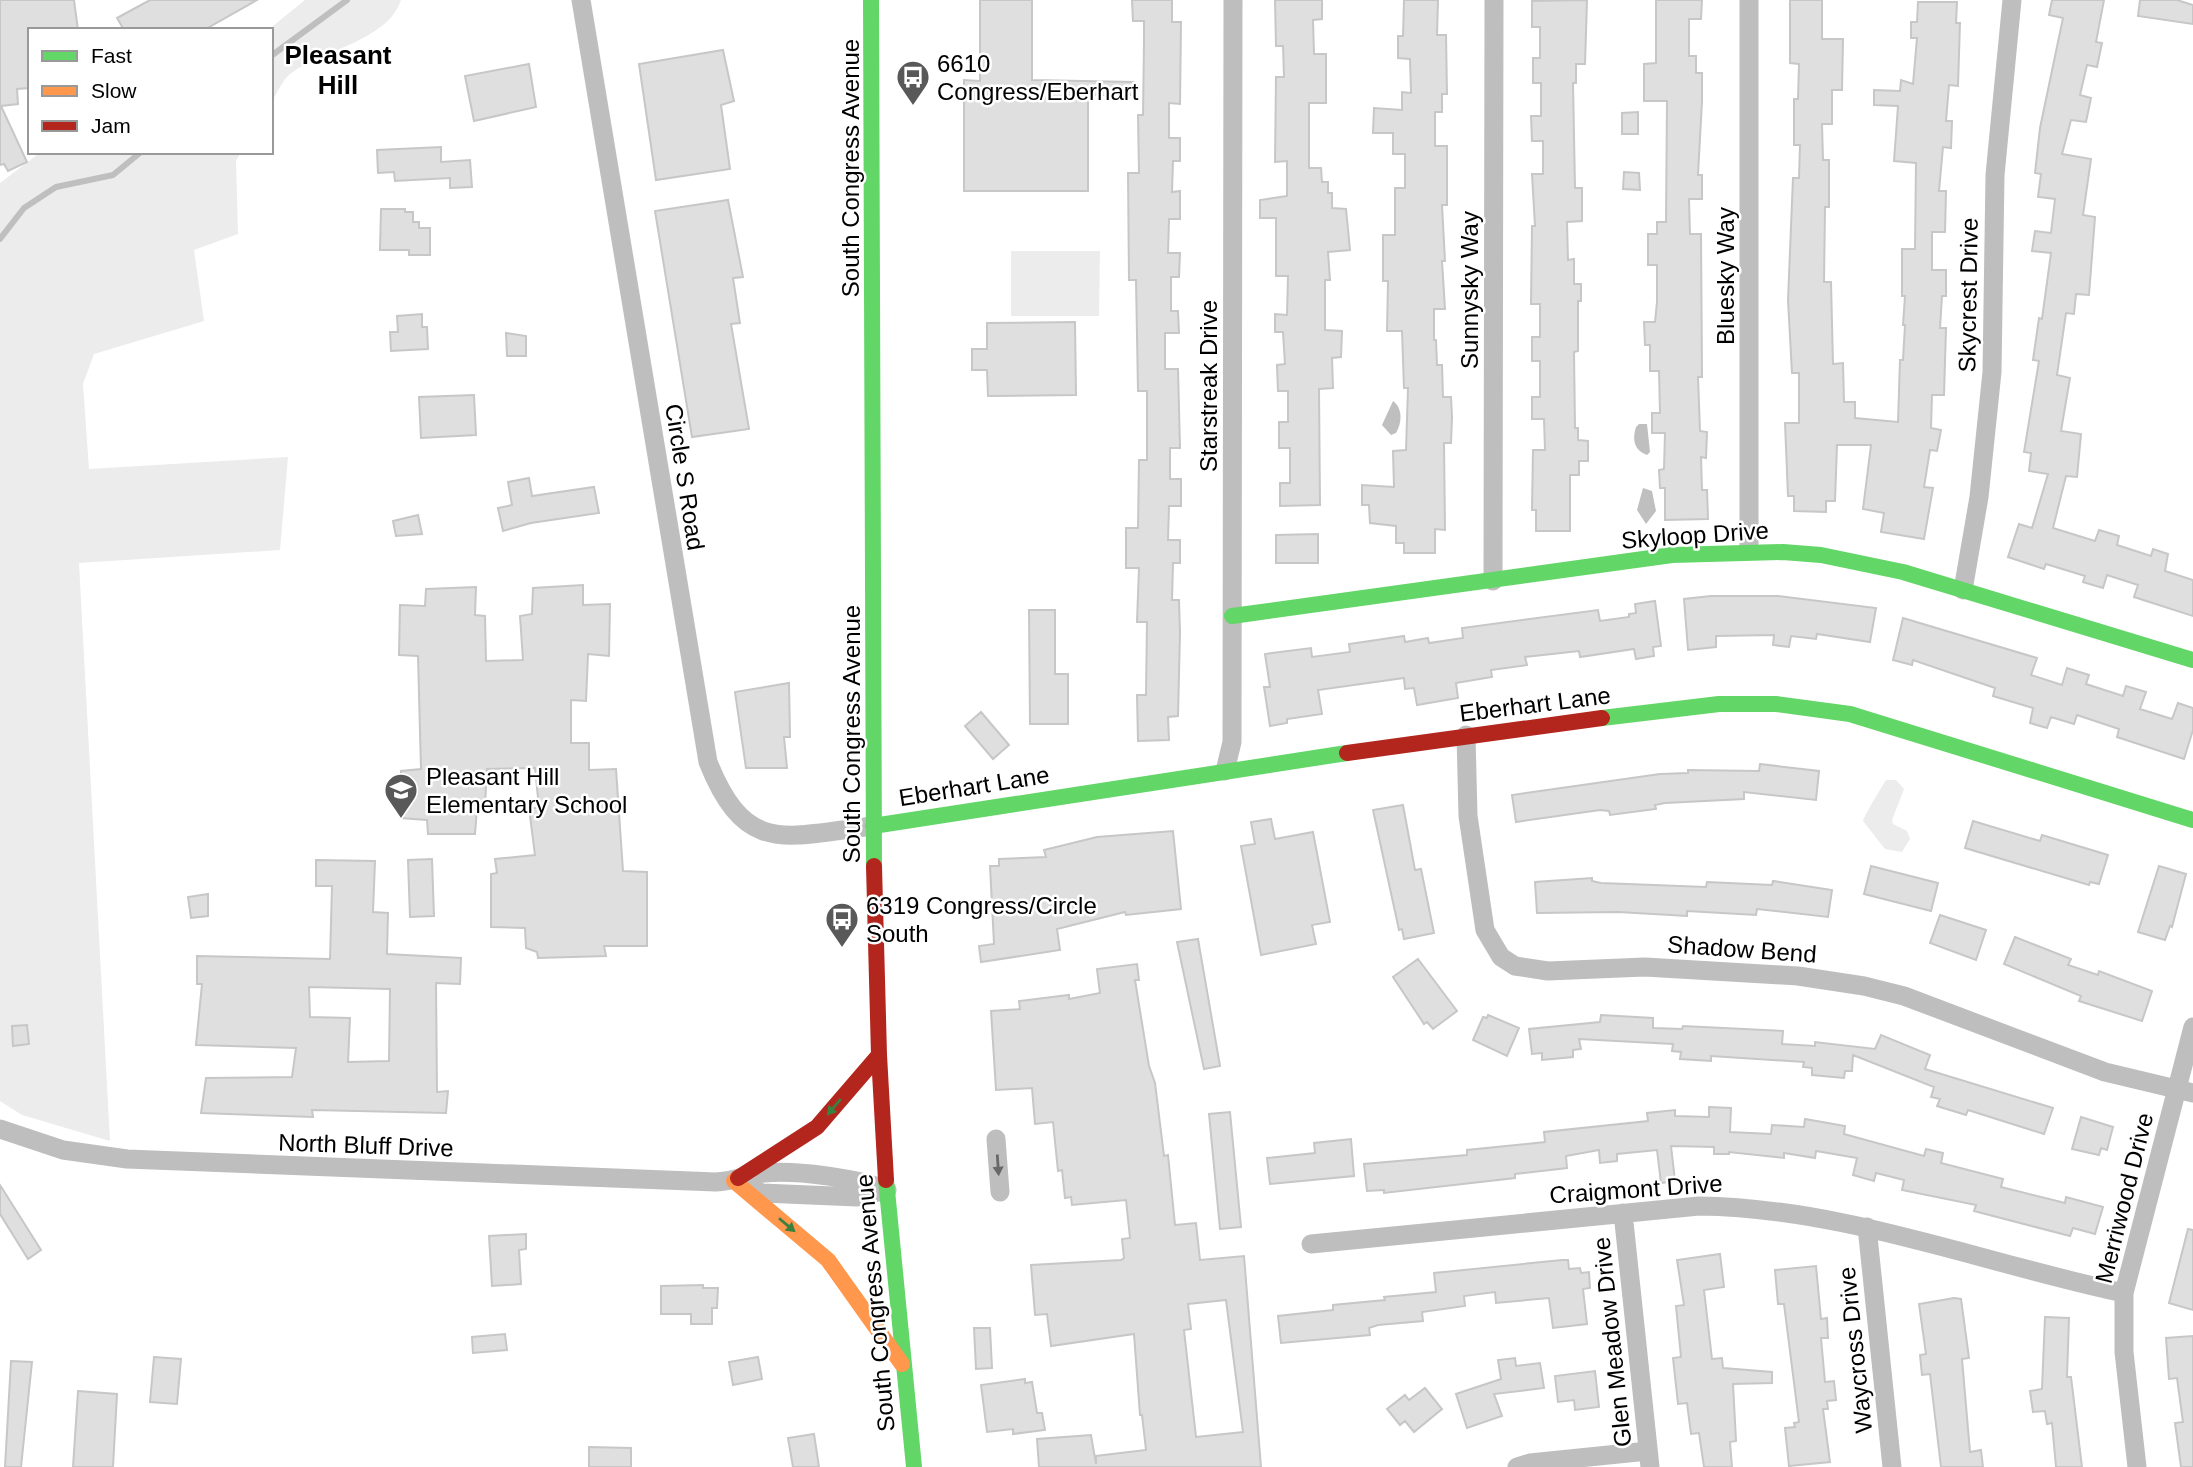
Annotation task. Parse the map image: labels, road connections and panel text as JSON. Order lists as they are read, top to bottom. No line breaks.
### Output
{"streets":{"street":["South Congress Avenue","Bluesky Way","Sunnysky Way","Skycrest Drive","Starstreak Drive","Circle S Road","Skyloop Drive","Eberhart Lane","Shadow Bend","North Bluff Drive","Craigmont Drive","Merriwood Drive","Glen Meadow Drive","Waycross Drive"]},"crossings":[["South Congress Avenue","Circle S Road"],["South Congress Avenue","Eberhart Lane"],["South Congress Avenue","North Bluff Drive"],["Bluesky Way","Skyloop Drive"],["Sunnysky Way","Skyloop Drive"],["Skycrest Drive","Skyloop Drive"],["Starstreak Drive","Skyloop Drive"],["Starstreak Drive","Eberhart Lane"],["Circle S Road","Eberhart Lane"],["Eberhart Lane","Shadow Bend"],["Shadow Bend","Merriwood Drive"],["Craigmont Drive","Merriwood Drive"],["Craigmont Drive","Glen Meadow Drive"],["Craigmont Drive","Waycross Drive"]],"districts":["Pleasant Hill"],"places":{"bus stop":["6610 Congress/Eberhart","6319 Congress/Circle South"],"school or university":["Pleasant Hill Elementary School"]},"legend":["Fast","Slow","Jam"]}
